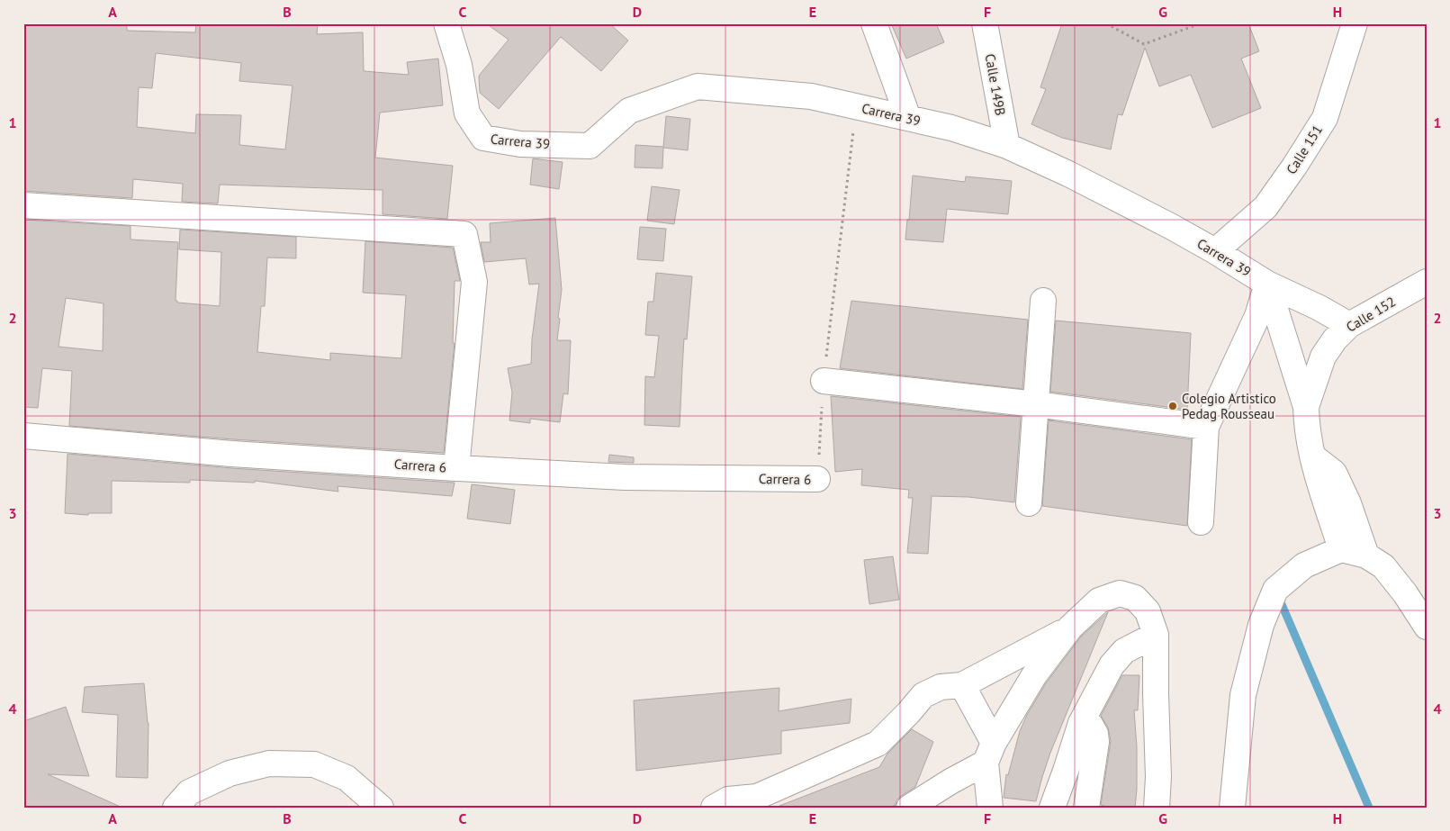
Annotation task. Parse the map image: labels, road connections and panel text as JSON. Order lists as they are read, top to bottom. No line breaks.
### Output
{"streets":{"street":["Calle 149B","Carrera 39","Calle 151","Calle 152","Carrera 6"]},"crossings":[["Calle 149B","Carrera 39"],["Carrera 39","Calle 151"],["Carrera 39","Calle 152"]],"places":["Colegio Artistico Pedag Rousseau"],"grid":{"columns":["A","B","C","D","E","F","G","H"],"rows":["1","2","3","4"]}}
